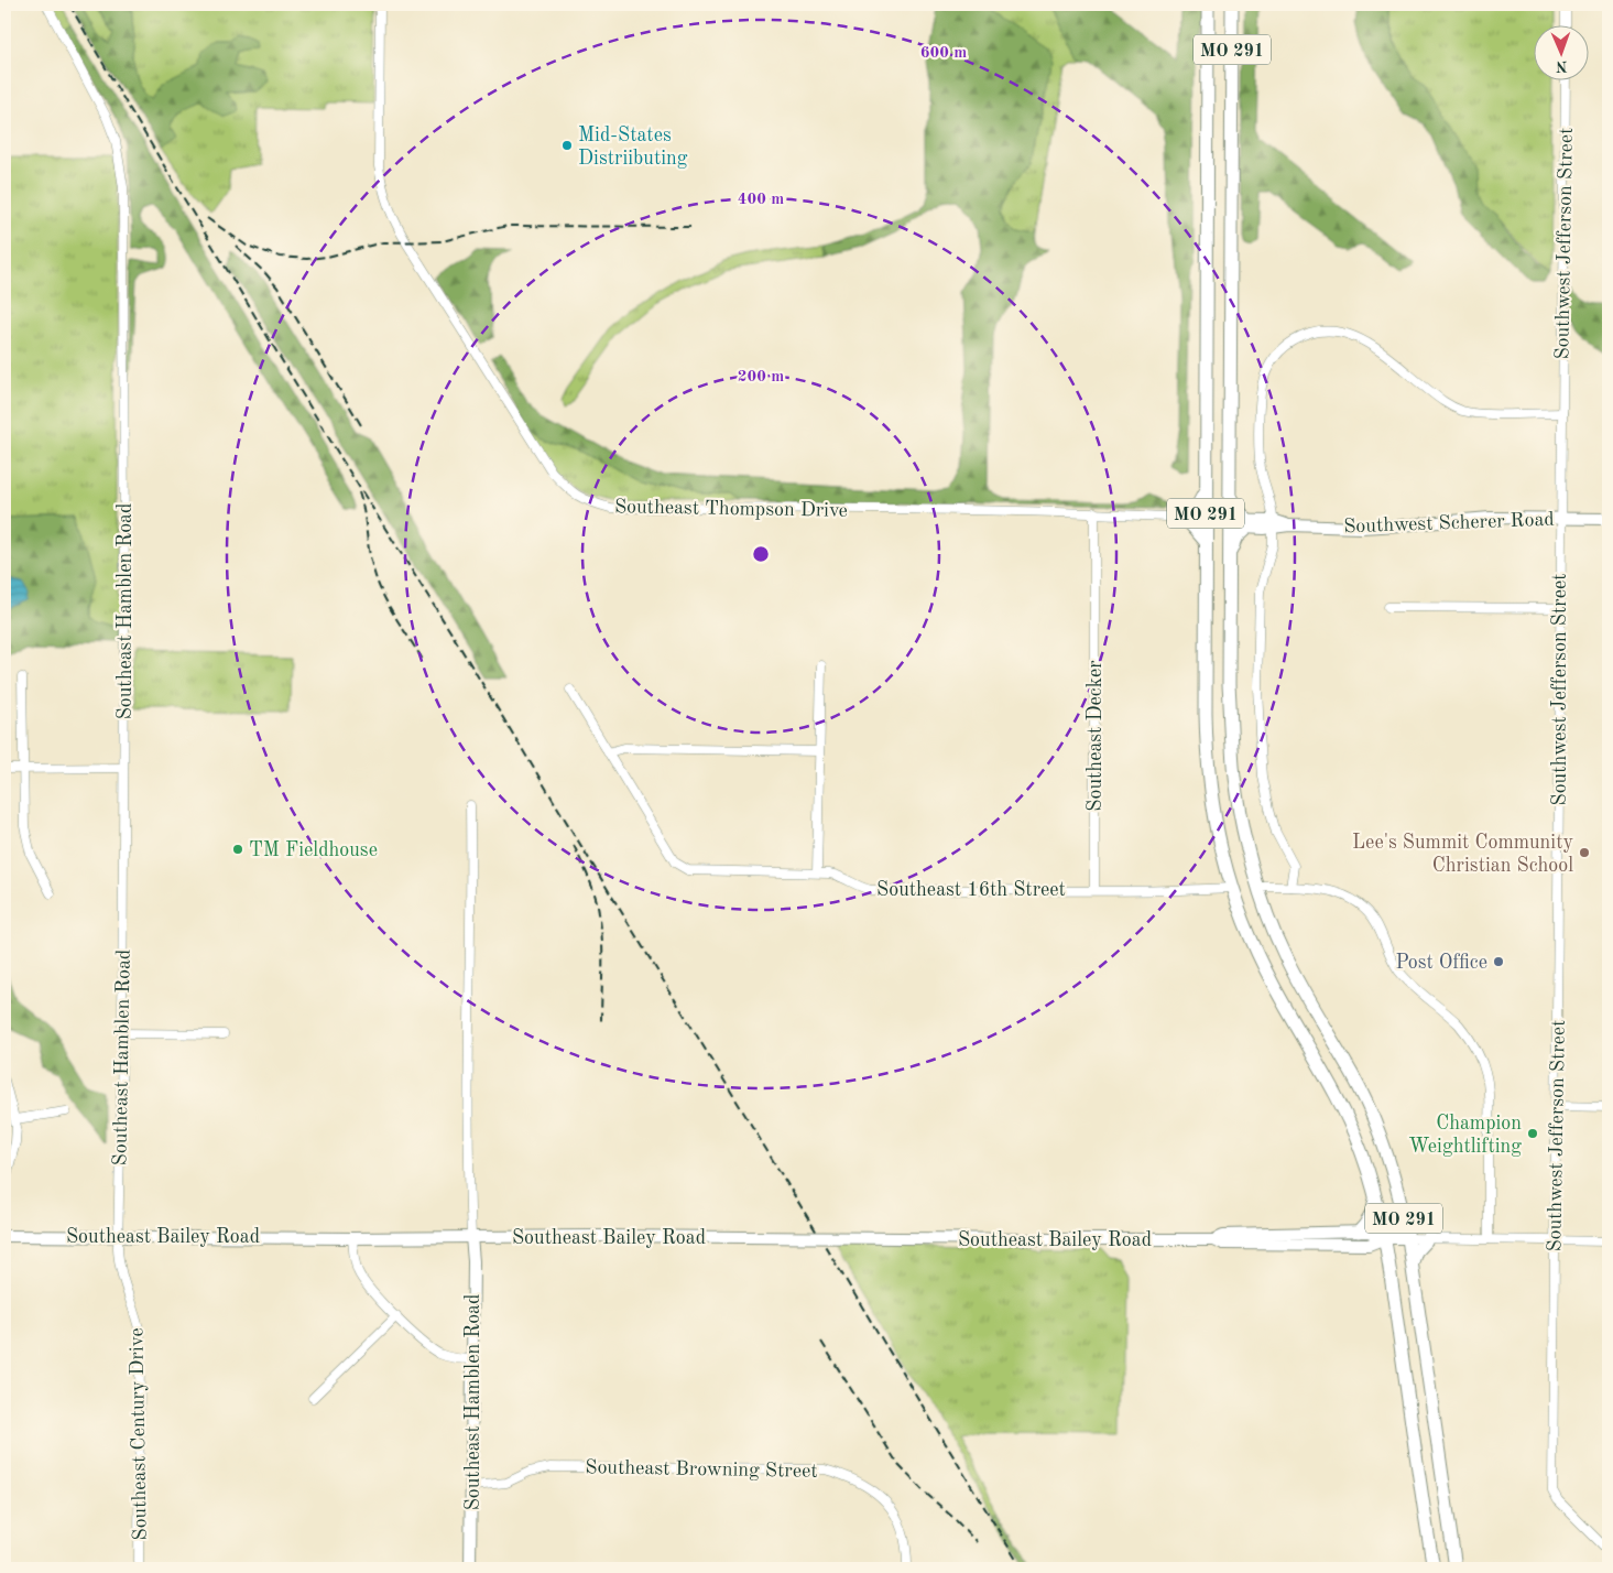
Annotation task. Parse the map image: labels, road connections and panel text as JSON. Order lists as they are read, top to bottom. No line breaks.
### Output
{"streets":{"highway":["MO 291"],"main road":["Southwest Scherer Road","Southeast Hamblen Road","Southeast Bailey Road"],"street":["Southwest Jefferson Street","Southeast Thompson Drive","Southeast Decker","Southeast 16th Street","Southeast Century Drive","Southeast Browning Street"]},"crossings":[["MO 291","Southeast Thompson Drive"],["MO 291","Southwest Scherer Road"],["MO 291","Southeast 16th Street"],["MO 291","Southeast Bailey Road"],["Southwest Jefferson Street","Southwest Scherer Road"],["Southeast Thompson Drive","Southwest Scherer Road"],["Southeast Thompson Drive","Southeast Decker"],["Southeast Hamblen Road","Southeast Bailey Road"],["Southeast Hamblen Road","Southeast Century Drive"],["Southeast Hamblen Road","Southeast Browning Street"],["Southeast Decker","Southeast 16th Street"],["Southeast Bailey Road","Southeast Century Drive"]],"places":["Mid-States Distriibuting","TM Fieldhouse","Lee's Summit Community Christian School","Post Office","Champion Weightlifting"],"north":"bottom","rings":["600 m","400 m","200 m"]}
